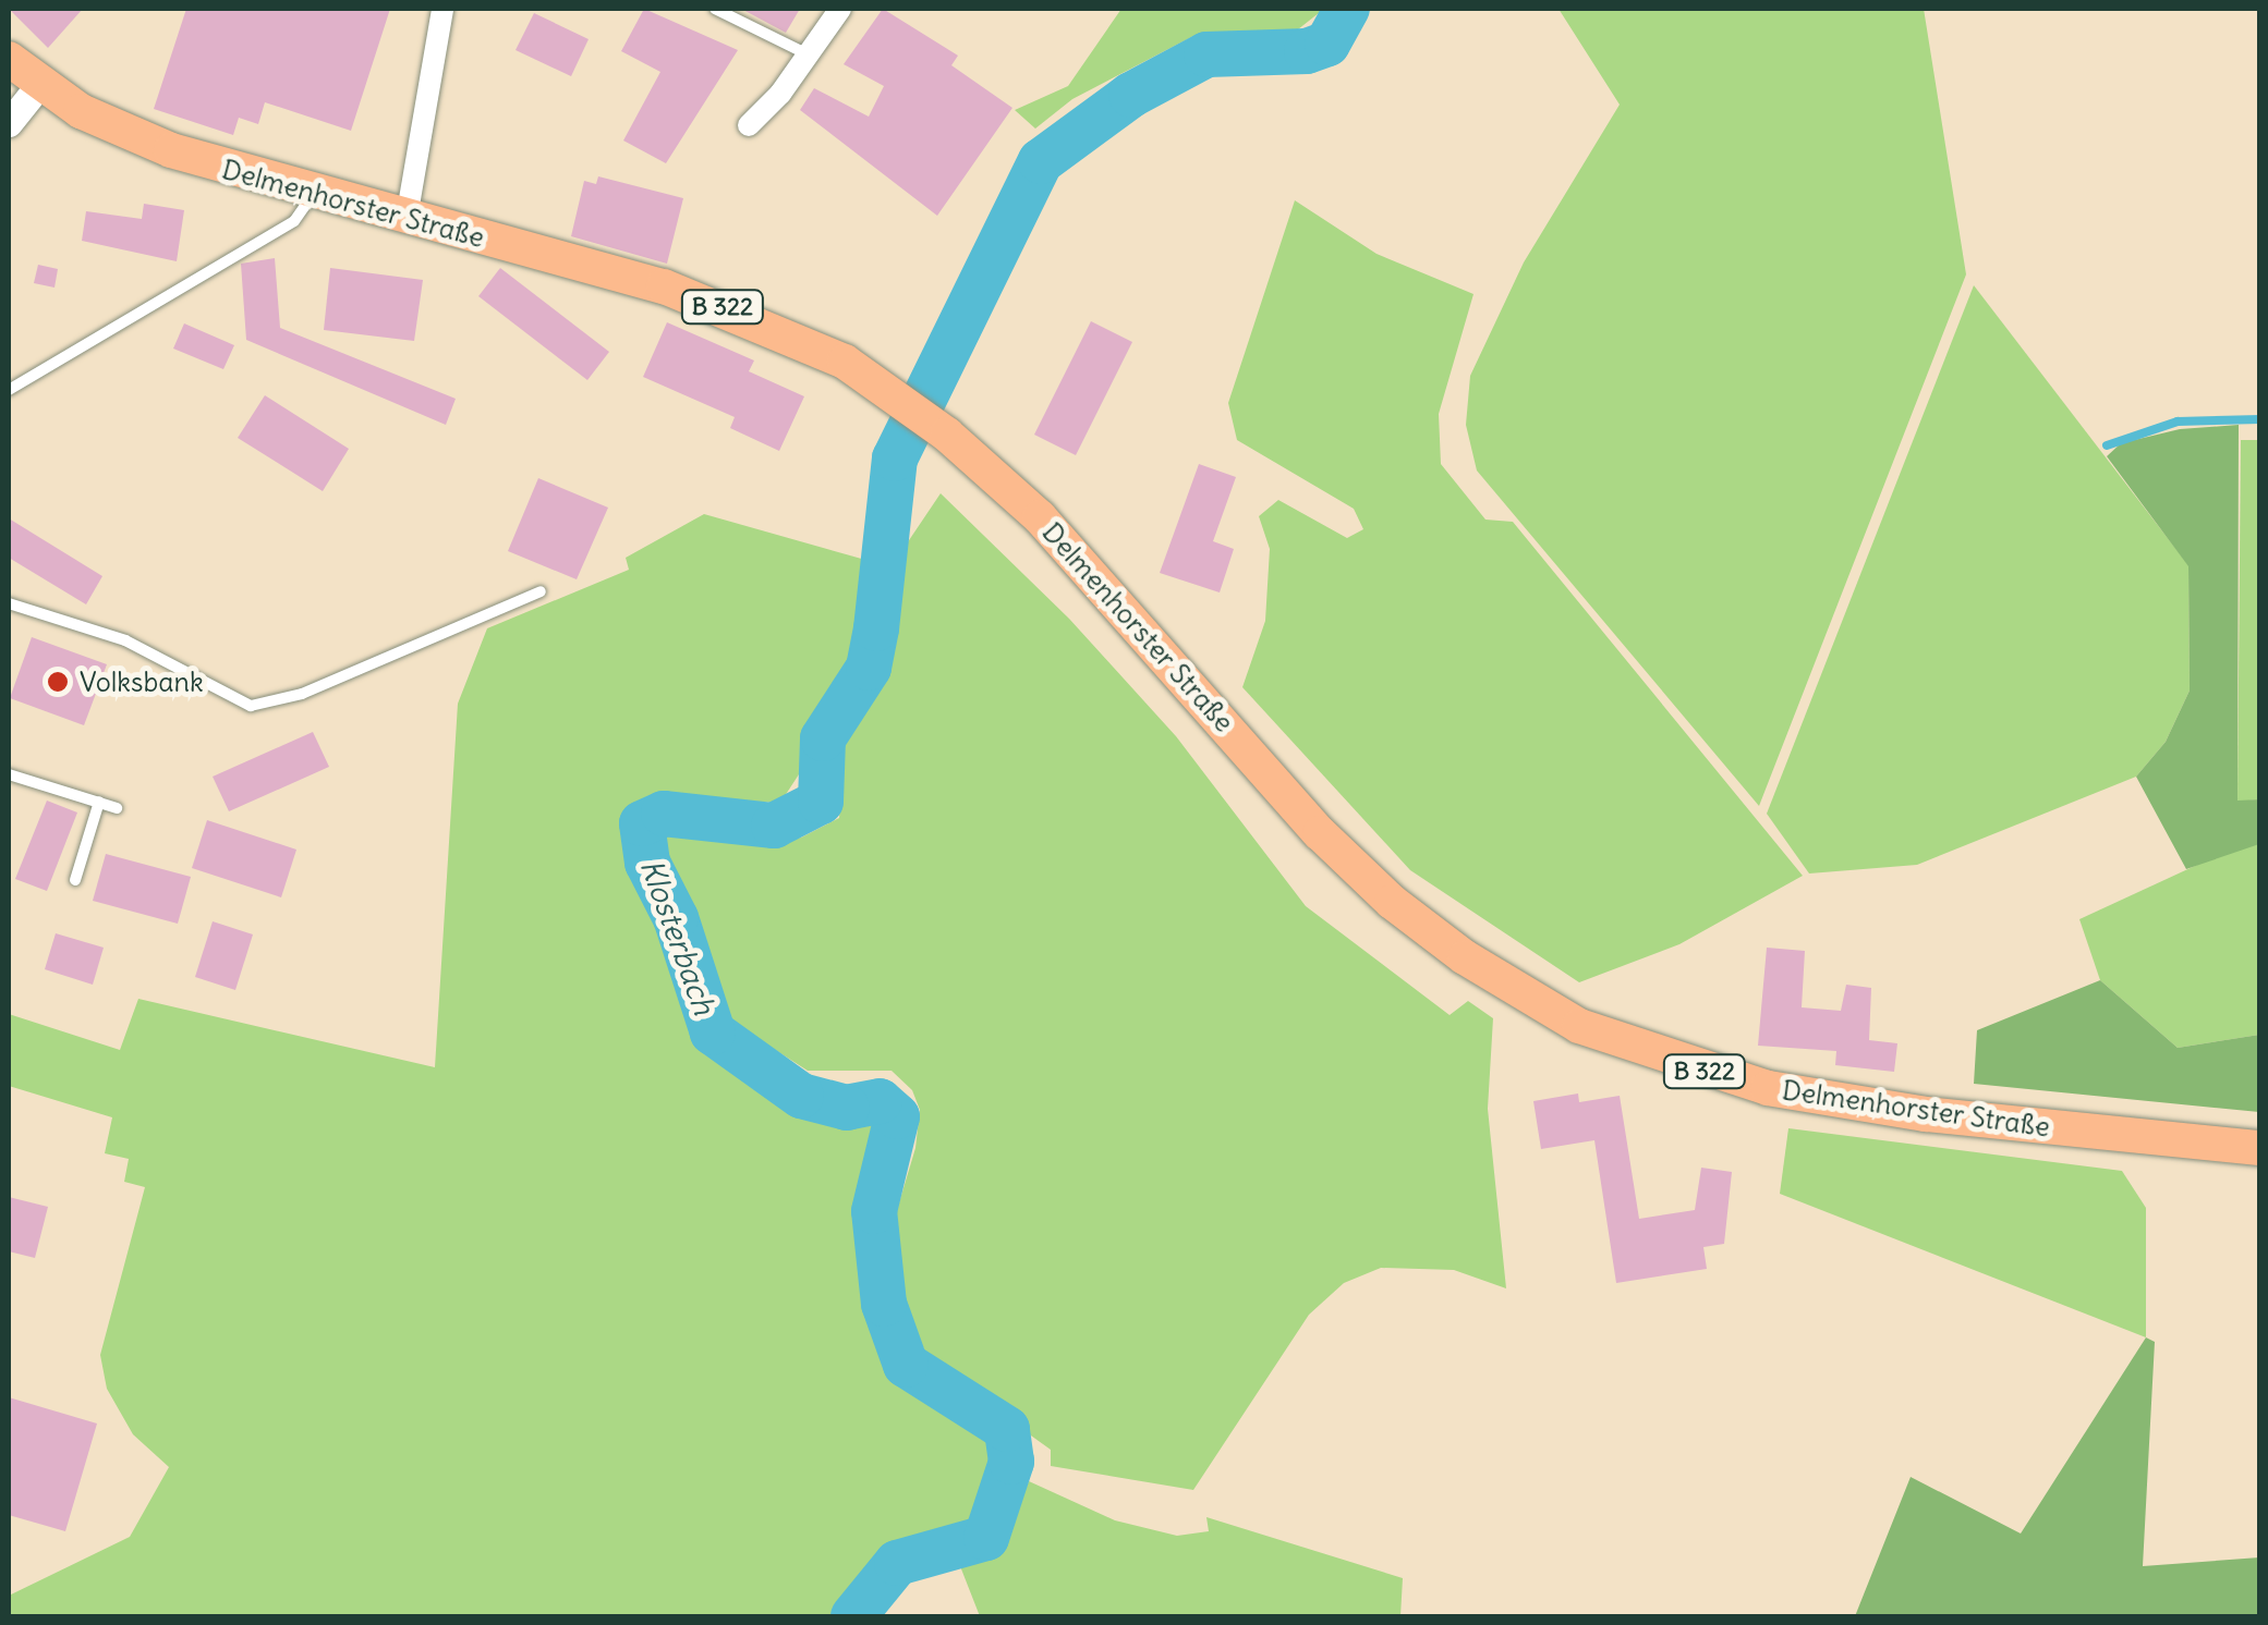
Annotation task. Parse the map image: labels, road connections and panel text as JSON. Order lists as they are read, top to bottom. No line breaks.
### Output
{"streets":{"main road":["Delmenhorster Straße","B 322"]},"water":["Klosterbach"],"places":["Volksbank"]}
